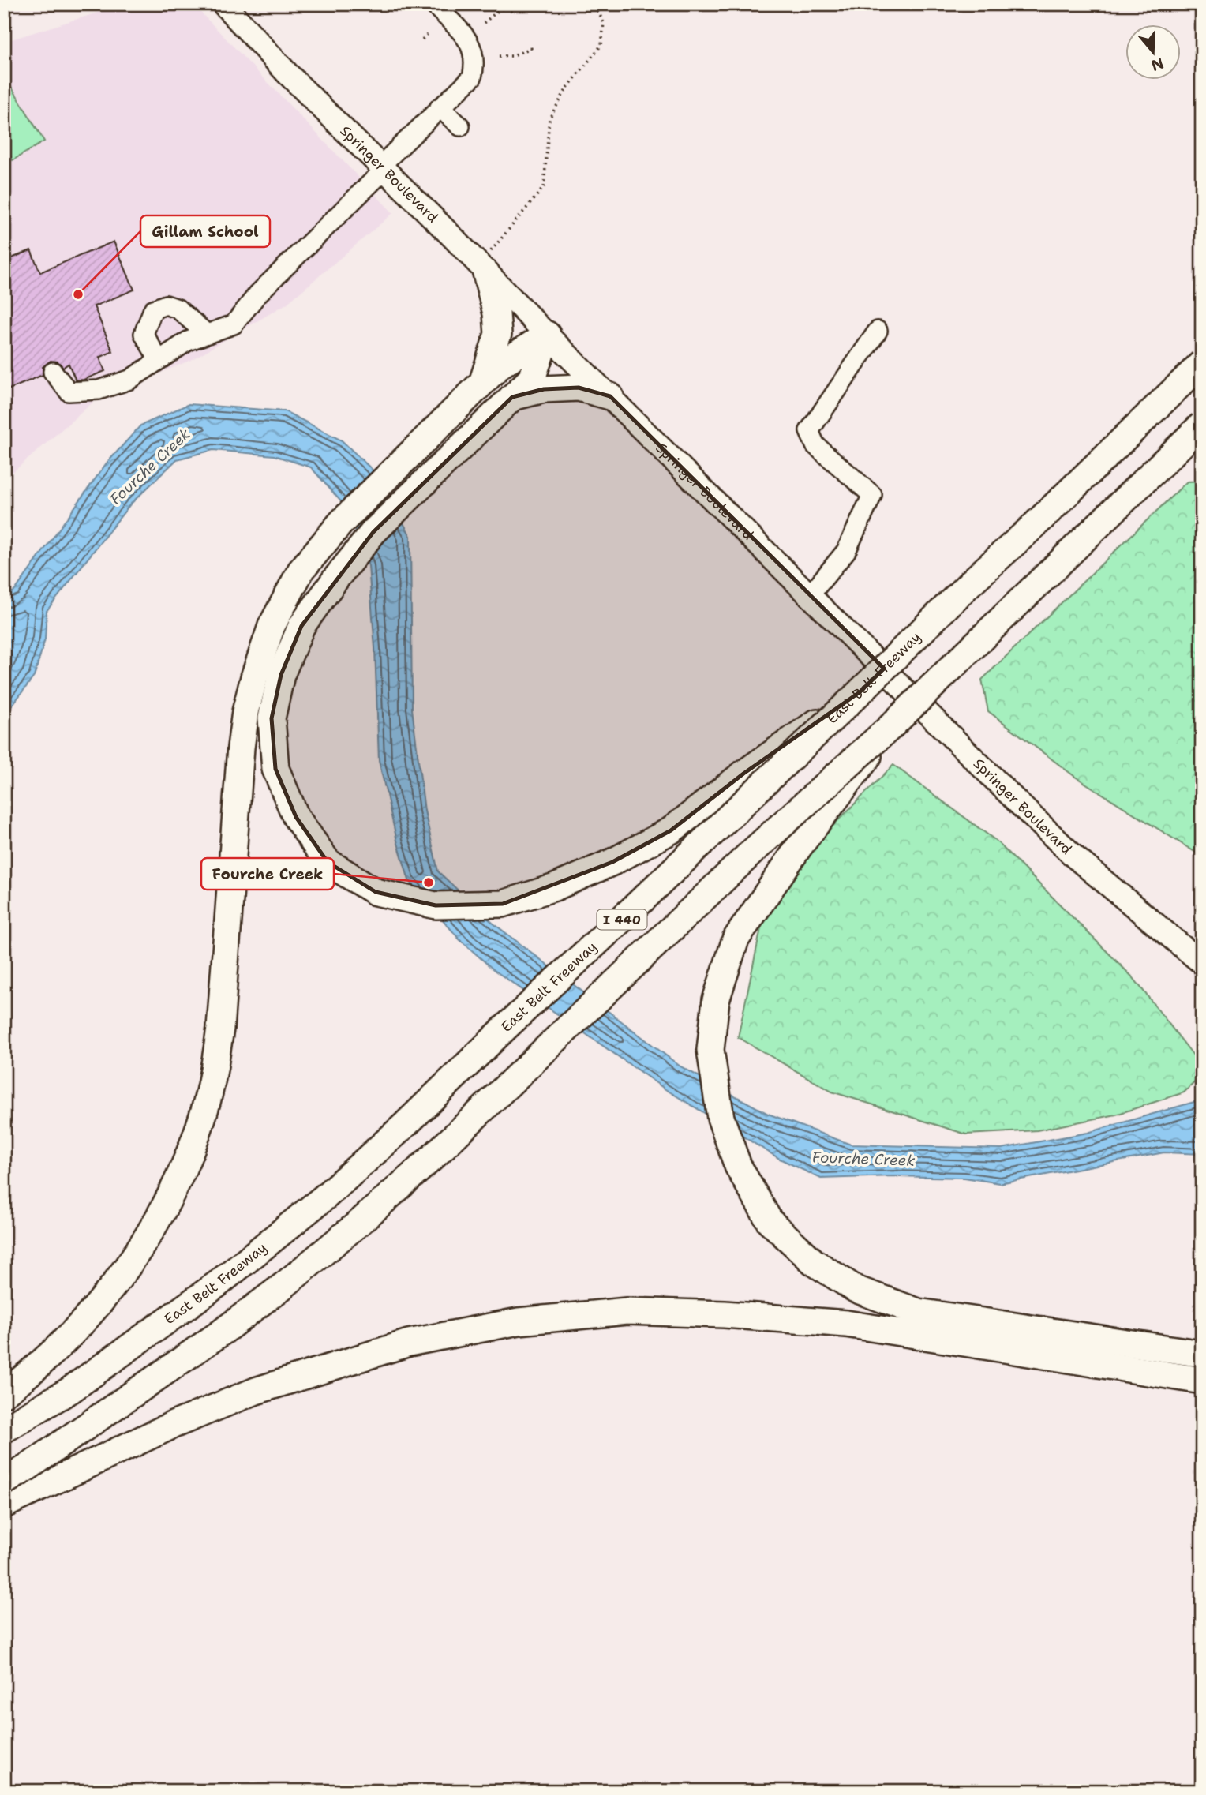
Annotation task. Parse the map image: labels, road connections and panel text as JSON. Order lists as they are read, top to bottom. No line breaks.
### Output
{"streets":{"highway":["East Belt Freeway","I 440"],"main road":["Springer Boulevard"]},"water":["Fourche Creek"],"places":["Gillam School","Fourche Creek"],"north":"bottom"}
